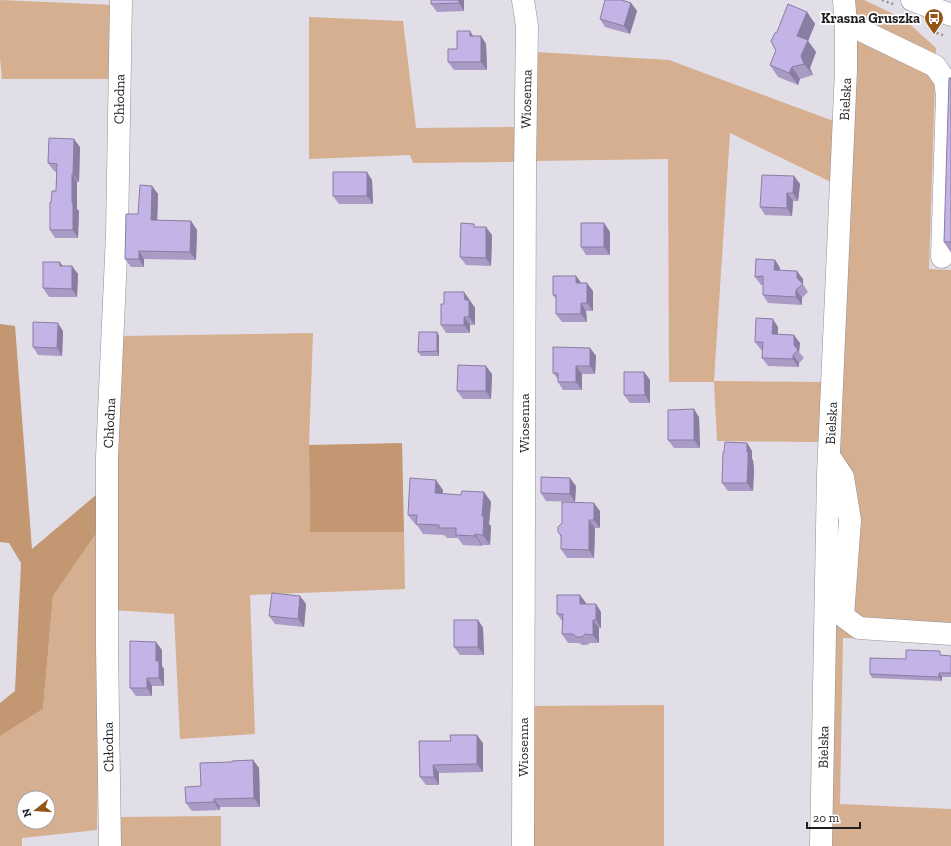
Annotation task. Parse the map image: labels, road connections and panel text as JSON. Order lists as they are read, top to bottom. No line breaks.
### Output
{"streets":{"street":["Chłodna","Wiosenna","Bielska"]},"places":{"bus stop":["Krasna Gruszka"]},"scale_bar":"20 m","north":"left"}
